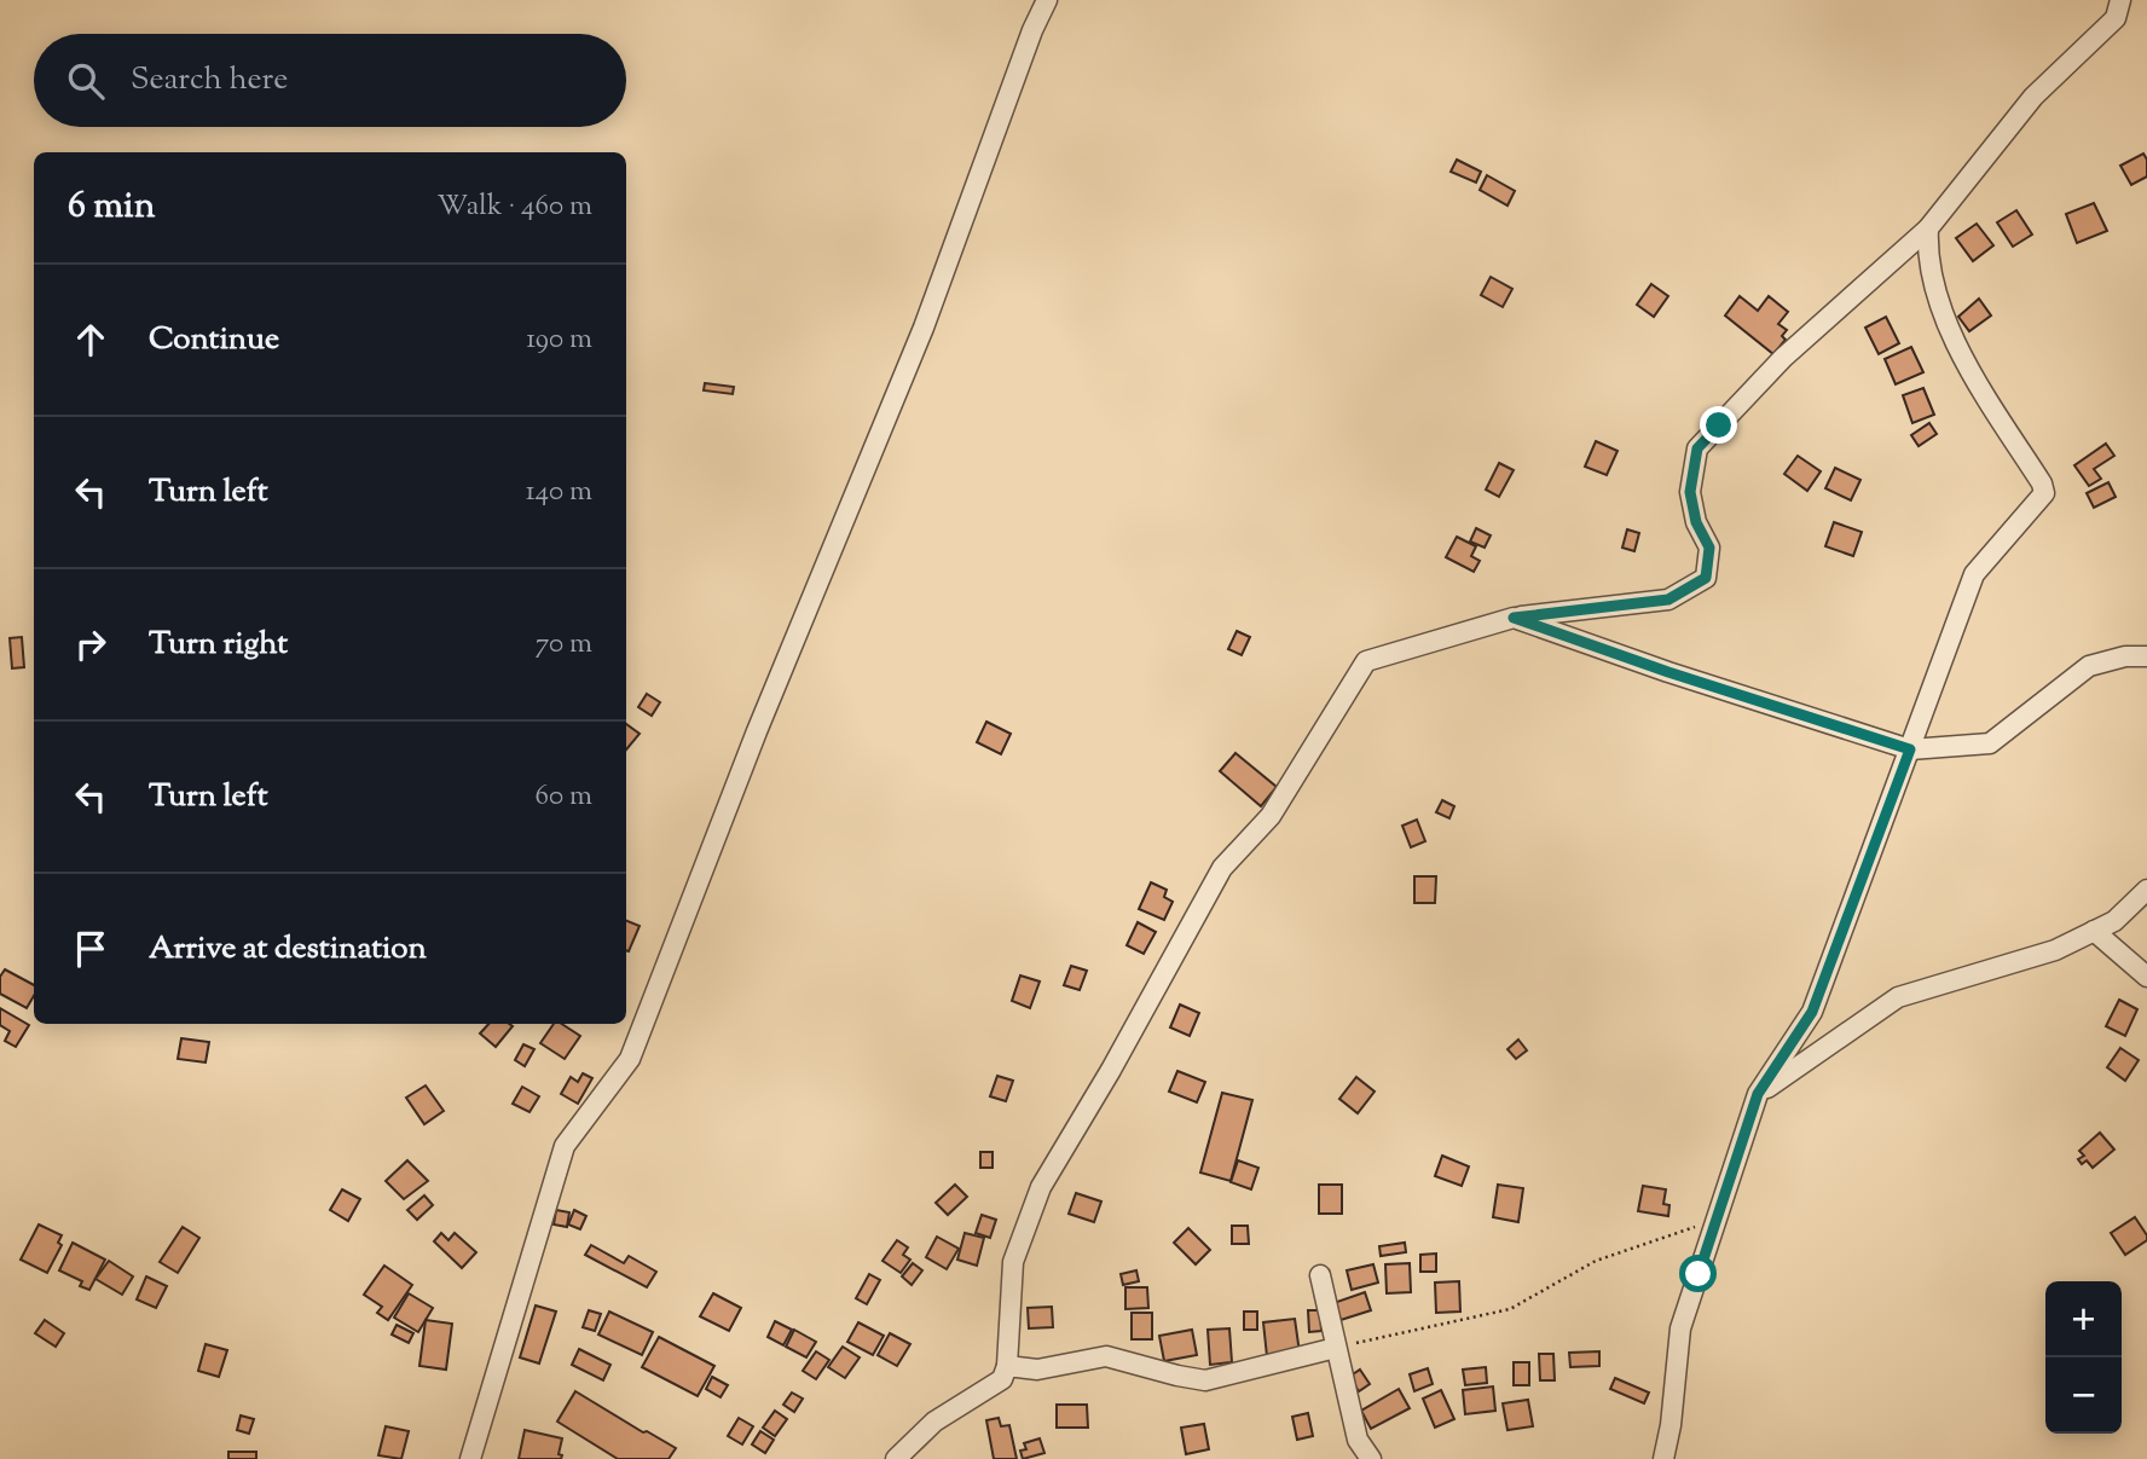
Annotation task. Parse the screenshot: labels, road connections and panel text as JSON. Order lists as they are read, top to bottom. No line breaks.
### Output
{"page":{"search":"Search here","heading":["6 min","Walk · 460 m"],"list":[["Continue","190 m"],["Turn left","140 m"],["Turn right","70 m"],["Turn left","60 m"],"Arrive at destination"],"map_buttons":["+","−"]}}
